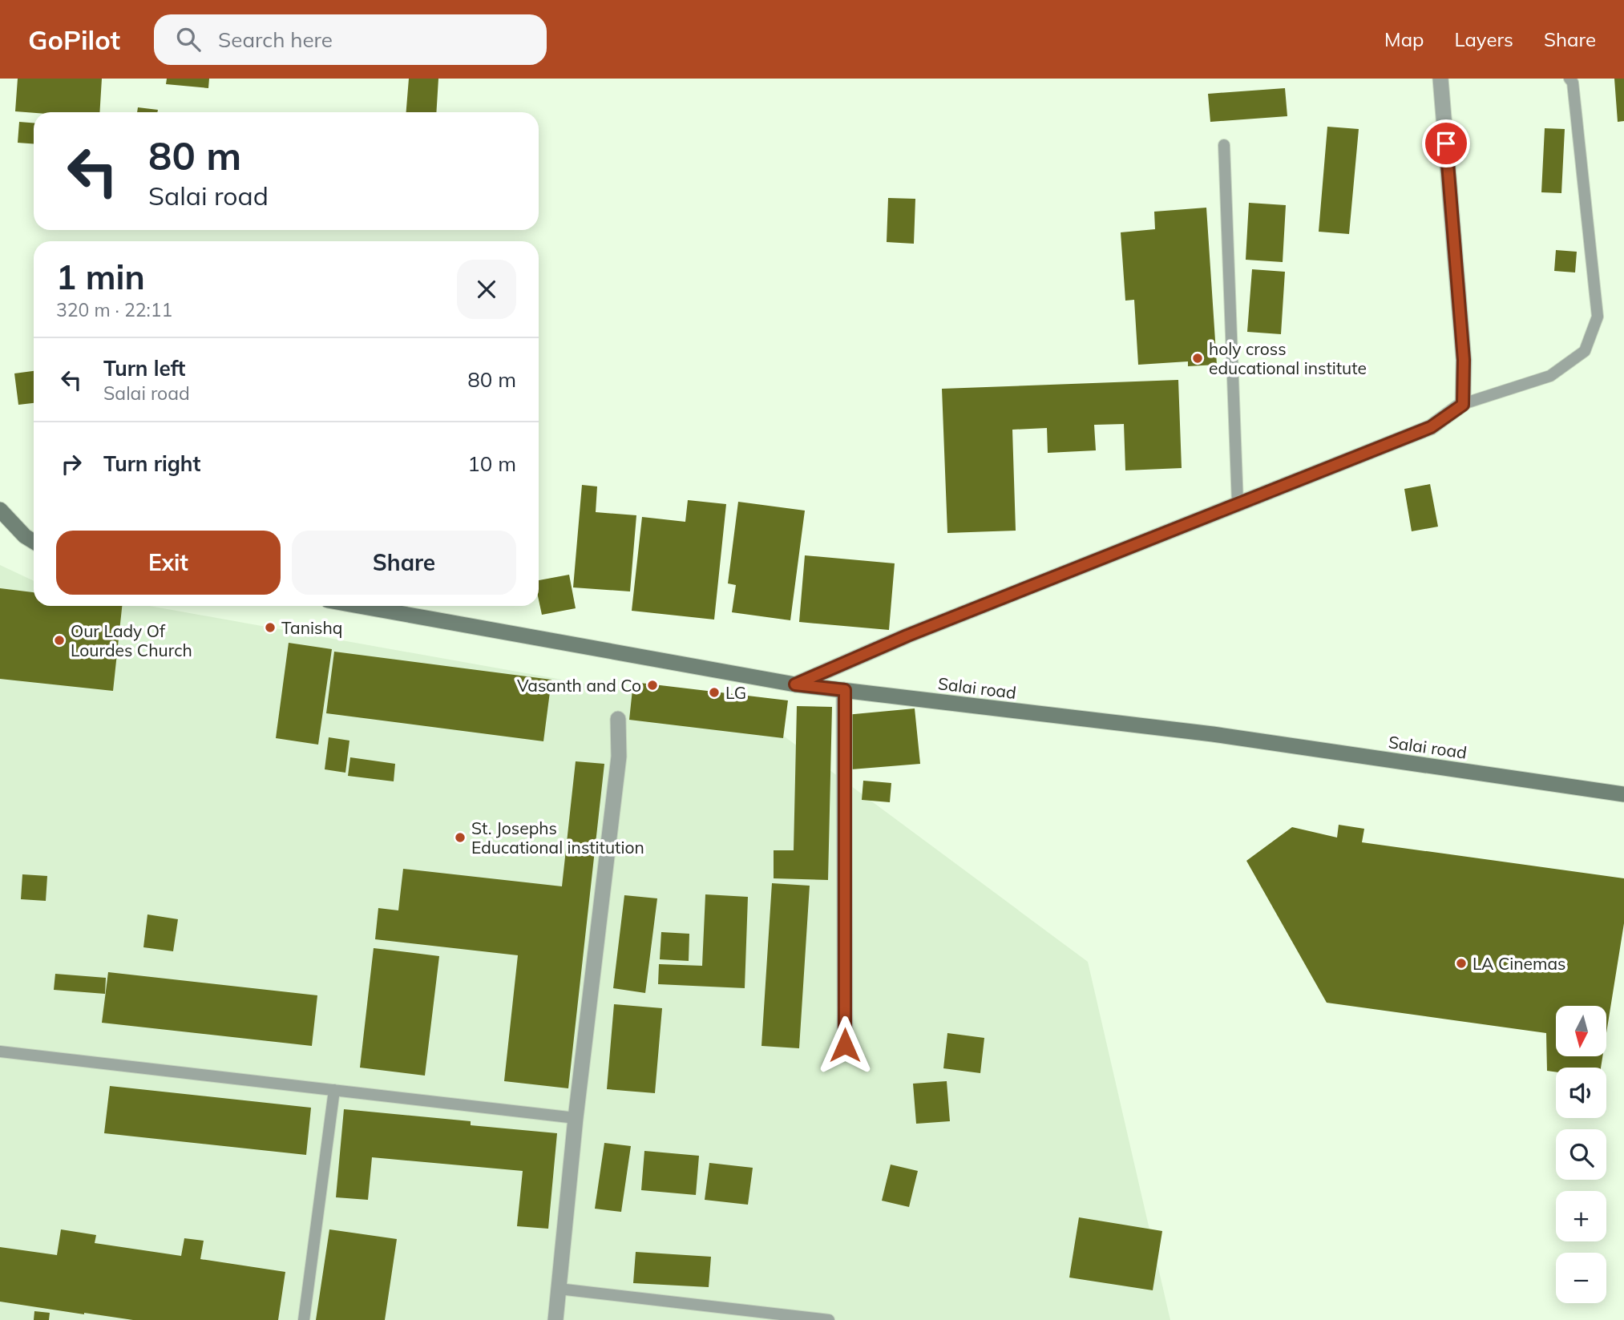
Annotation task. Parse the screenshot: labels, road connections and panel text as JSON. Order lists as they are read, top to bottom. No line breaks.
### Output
{"streets":{"main road":["Salai road"]},"places":["holy cross educational institute","Tanishq","Our Lady Of Lourdes Church","Vasanth and Co","LG","St. Josephs Educational institution","LA Cinemas"],"north":"bottom","page":{"header":"GoPilot","search":"Search here","nav":["Map","Layers","Share"],"turn":["80 m","Salai road"],"heading":["1 min","320 m · 22:11"],"list":[{"name":"Turn left","note":"Salai road","value":"80 m"},{"name":"Turn right","value":"10 m"}],"buttons":["Exit","Share"],"map_buttons":["+","−"]}}
